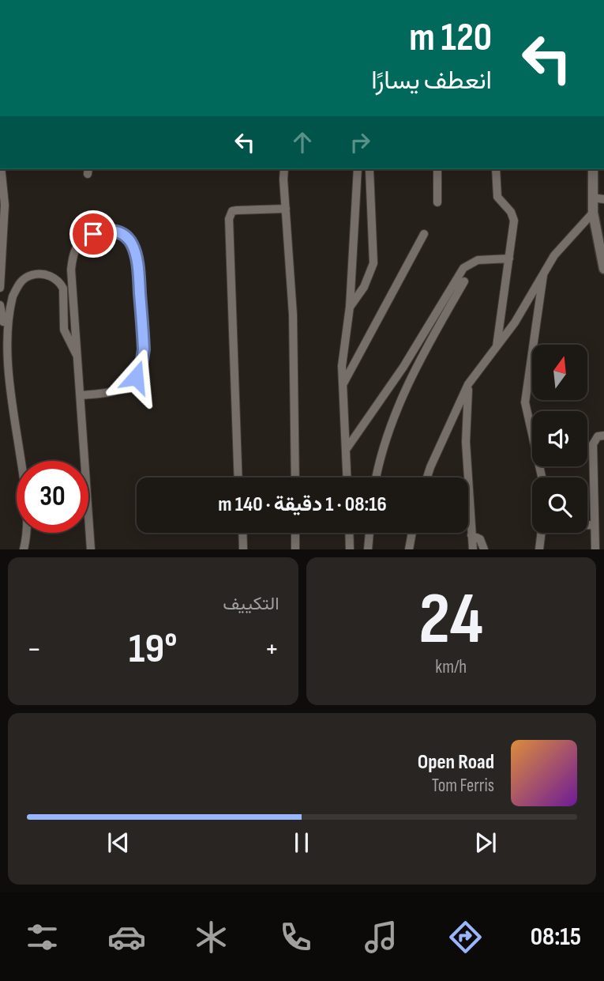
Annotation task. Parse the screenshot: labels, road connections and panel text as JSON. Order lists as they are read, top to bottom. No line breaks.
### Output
{"north":"top","page":{"turn":["120 m","انعطف يسارًا"],"limit":"30","trip":"08:16 · 1 دقيقة · 140 m","tile":[["24","km/h"],"التكييف"],"heat":["−","19°","+"],"song":["Open Road","Tom Ferris"],"tabs":"08:15"}}
